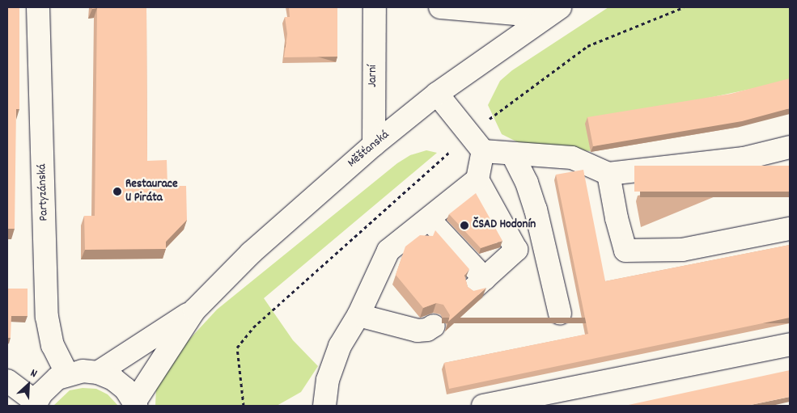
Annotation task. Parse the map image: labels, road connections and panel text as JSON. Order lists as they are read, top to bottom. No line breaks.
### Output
{"streets":{"main road":["Jarní","Měšťanská","Partyzánská"]},"crossings":[["Jarní","Měšťanská"],["Měšťanská","Partyzánská"]],"places":["Restaurace U Piráta","ČSAD Hodonín"],"north":"top right"}
